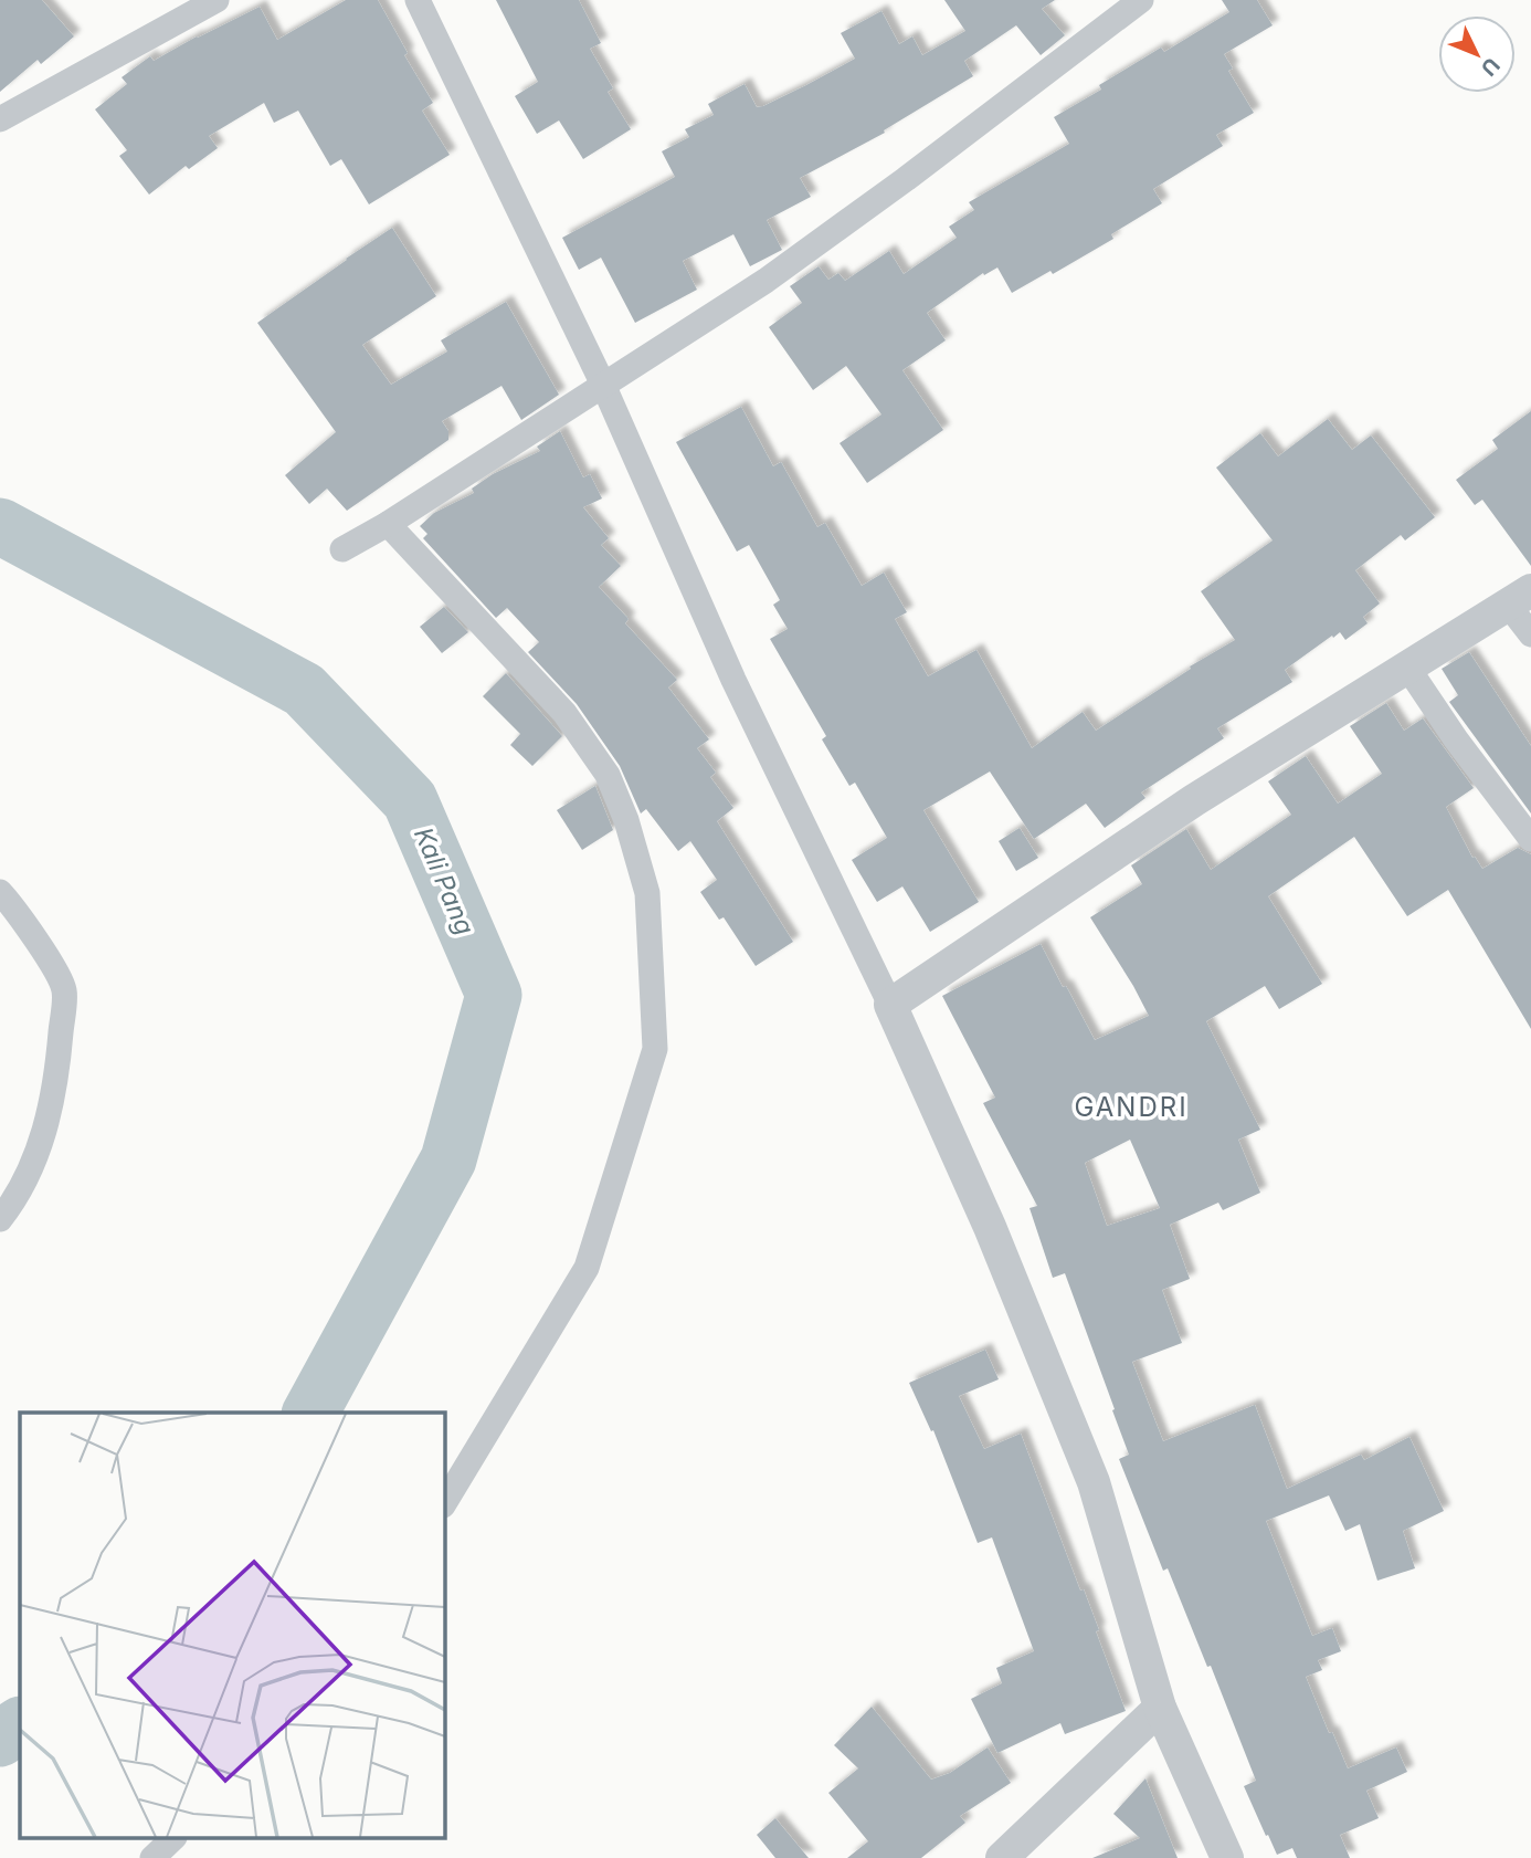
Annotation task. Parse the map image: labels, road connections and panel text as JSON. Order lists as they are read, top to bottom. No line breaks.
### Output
{"districts":["GANDRI"],"water":["Kali Pang"],"north":"bottom right"}
